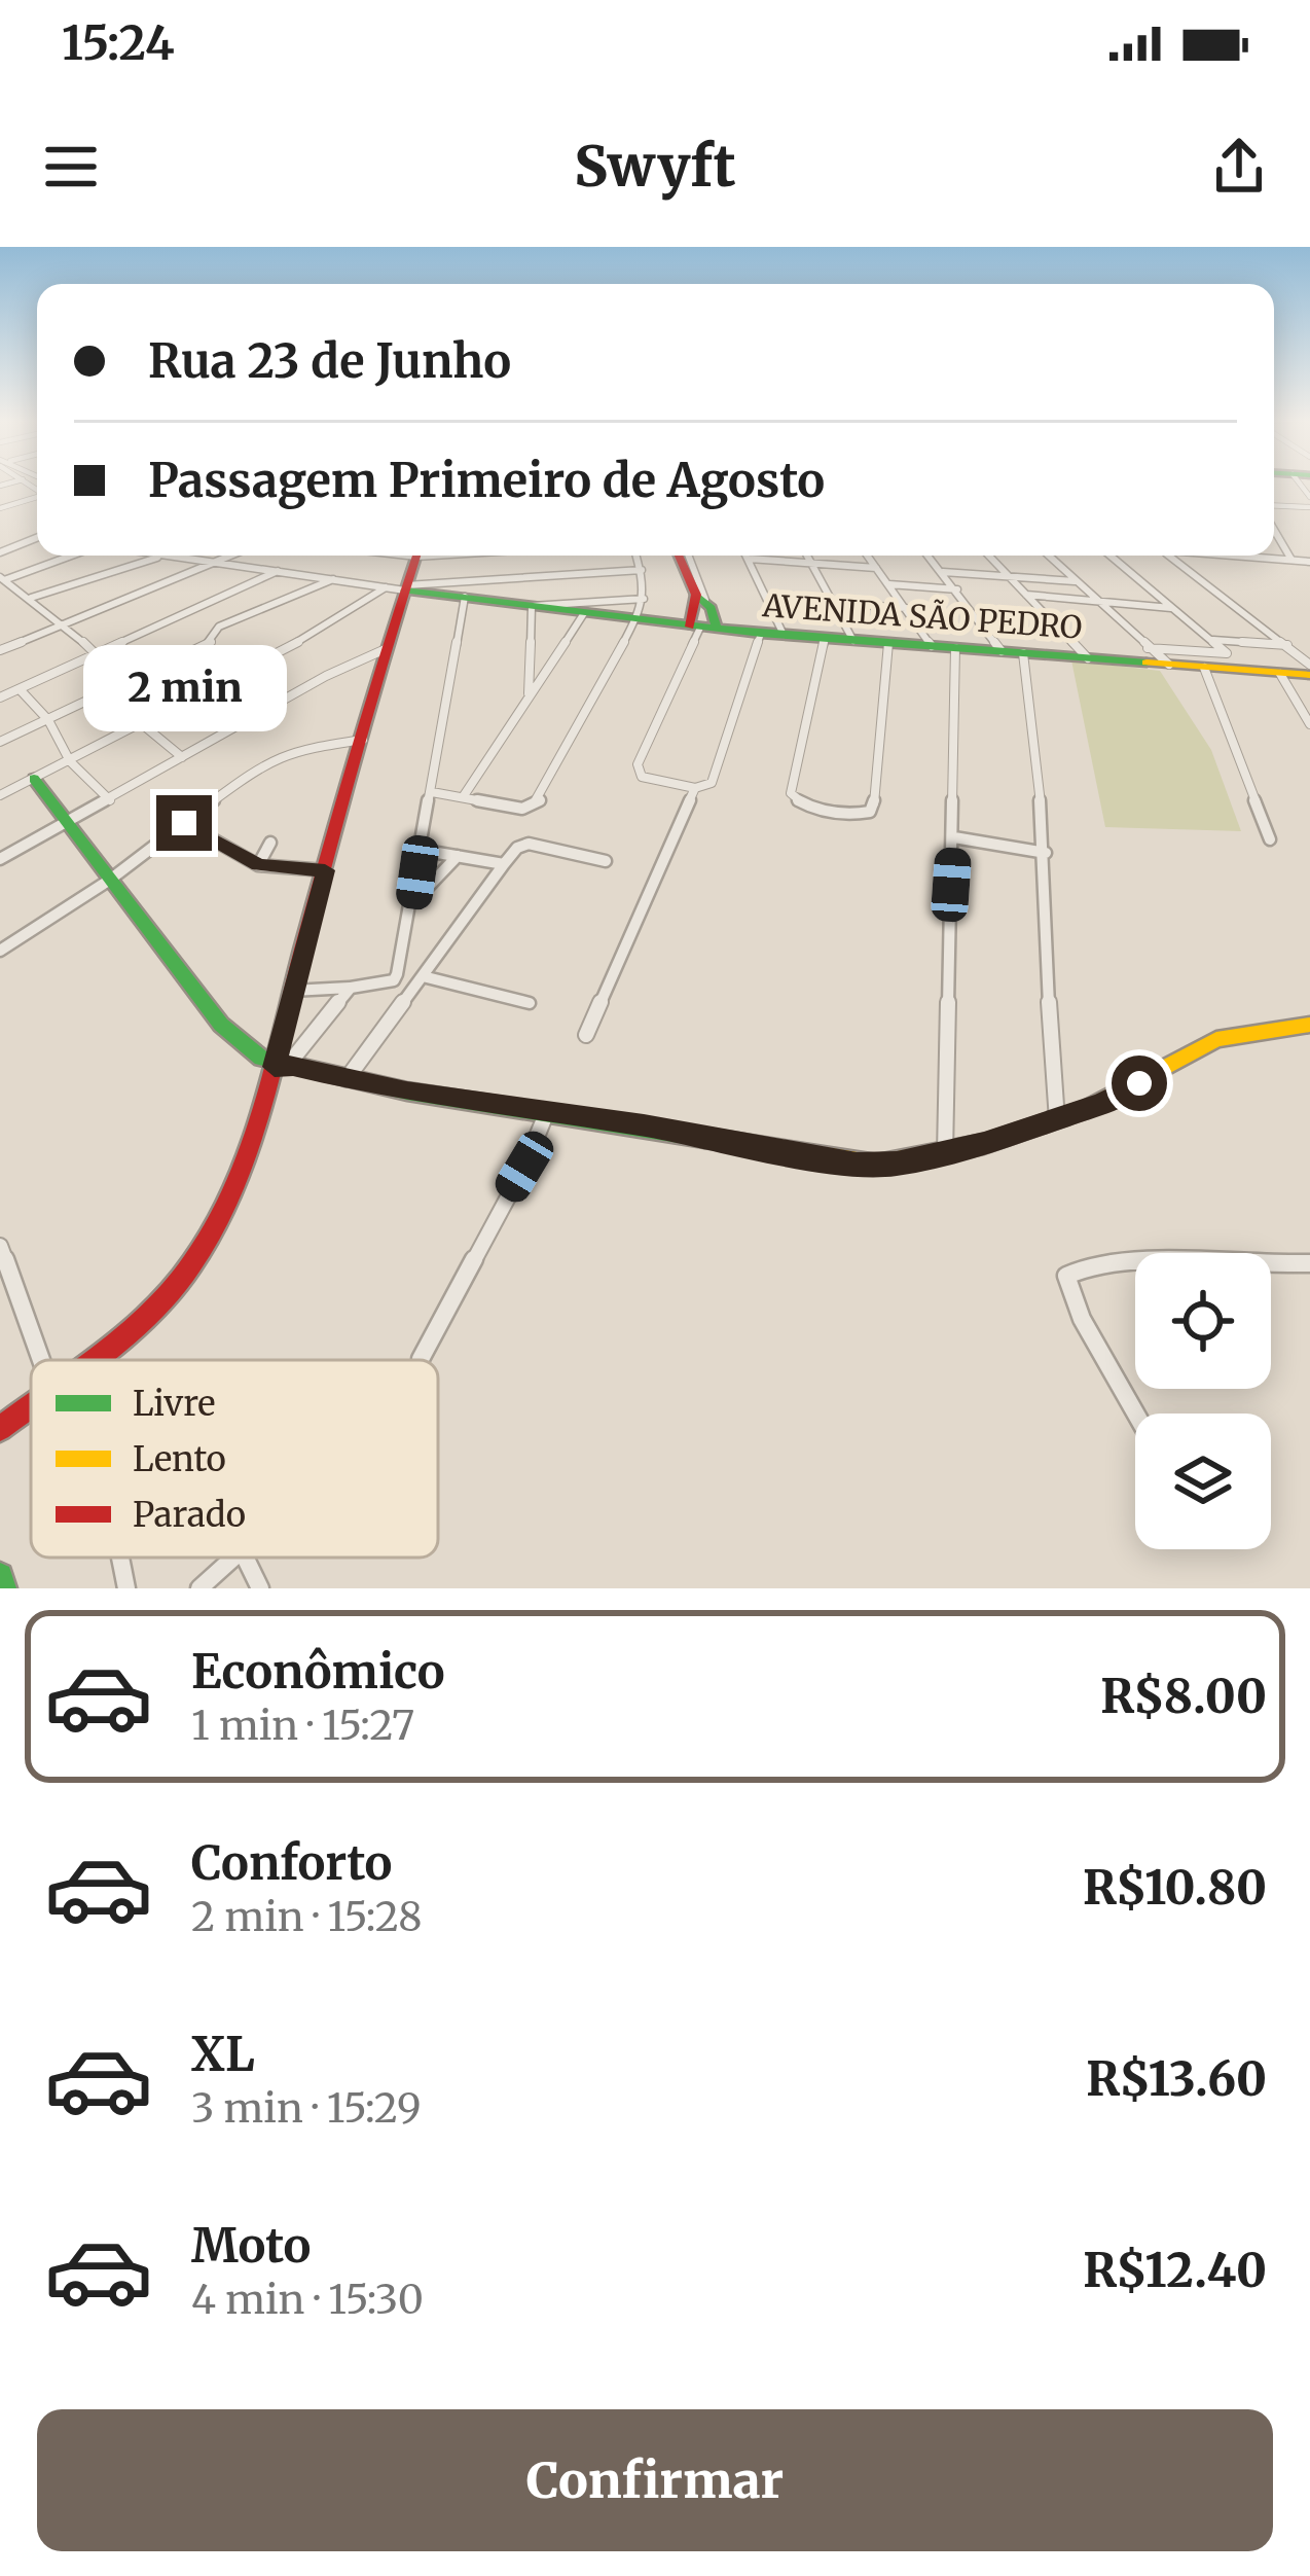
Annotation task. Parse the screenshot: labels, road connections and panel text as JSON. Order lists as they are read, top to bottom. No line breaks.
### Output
{"streets":{"main road":["AVENIDA SÃO PEDRO"]},"legend":["Livre","Lento","Parado"],"page":{"status":"15:24","header":"Swyft","banner":["Rua 23 de Junho","Passagem Primeiro de Agosto"],"bubble":"2 min","list":[{"name":"Econômico","note":"1 min · 15:27","value":"R$8.00"},{"name":"Conforto","note":"2 min · 15:28","value":"R$10.80"},{"name":"XL","note":"3 min · 15:29","value":"R$13.60"},{"name":"Moto","note":"4 min · 15:30","value":"R$12.40"}],"buttons":"Confirmar"}}
